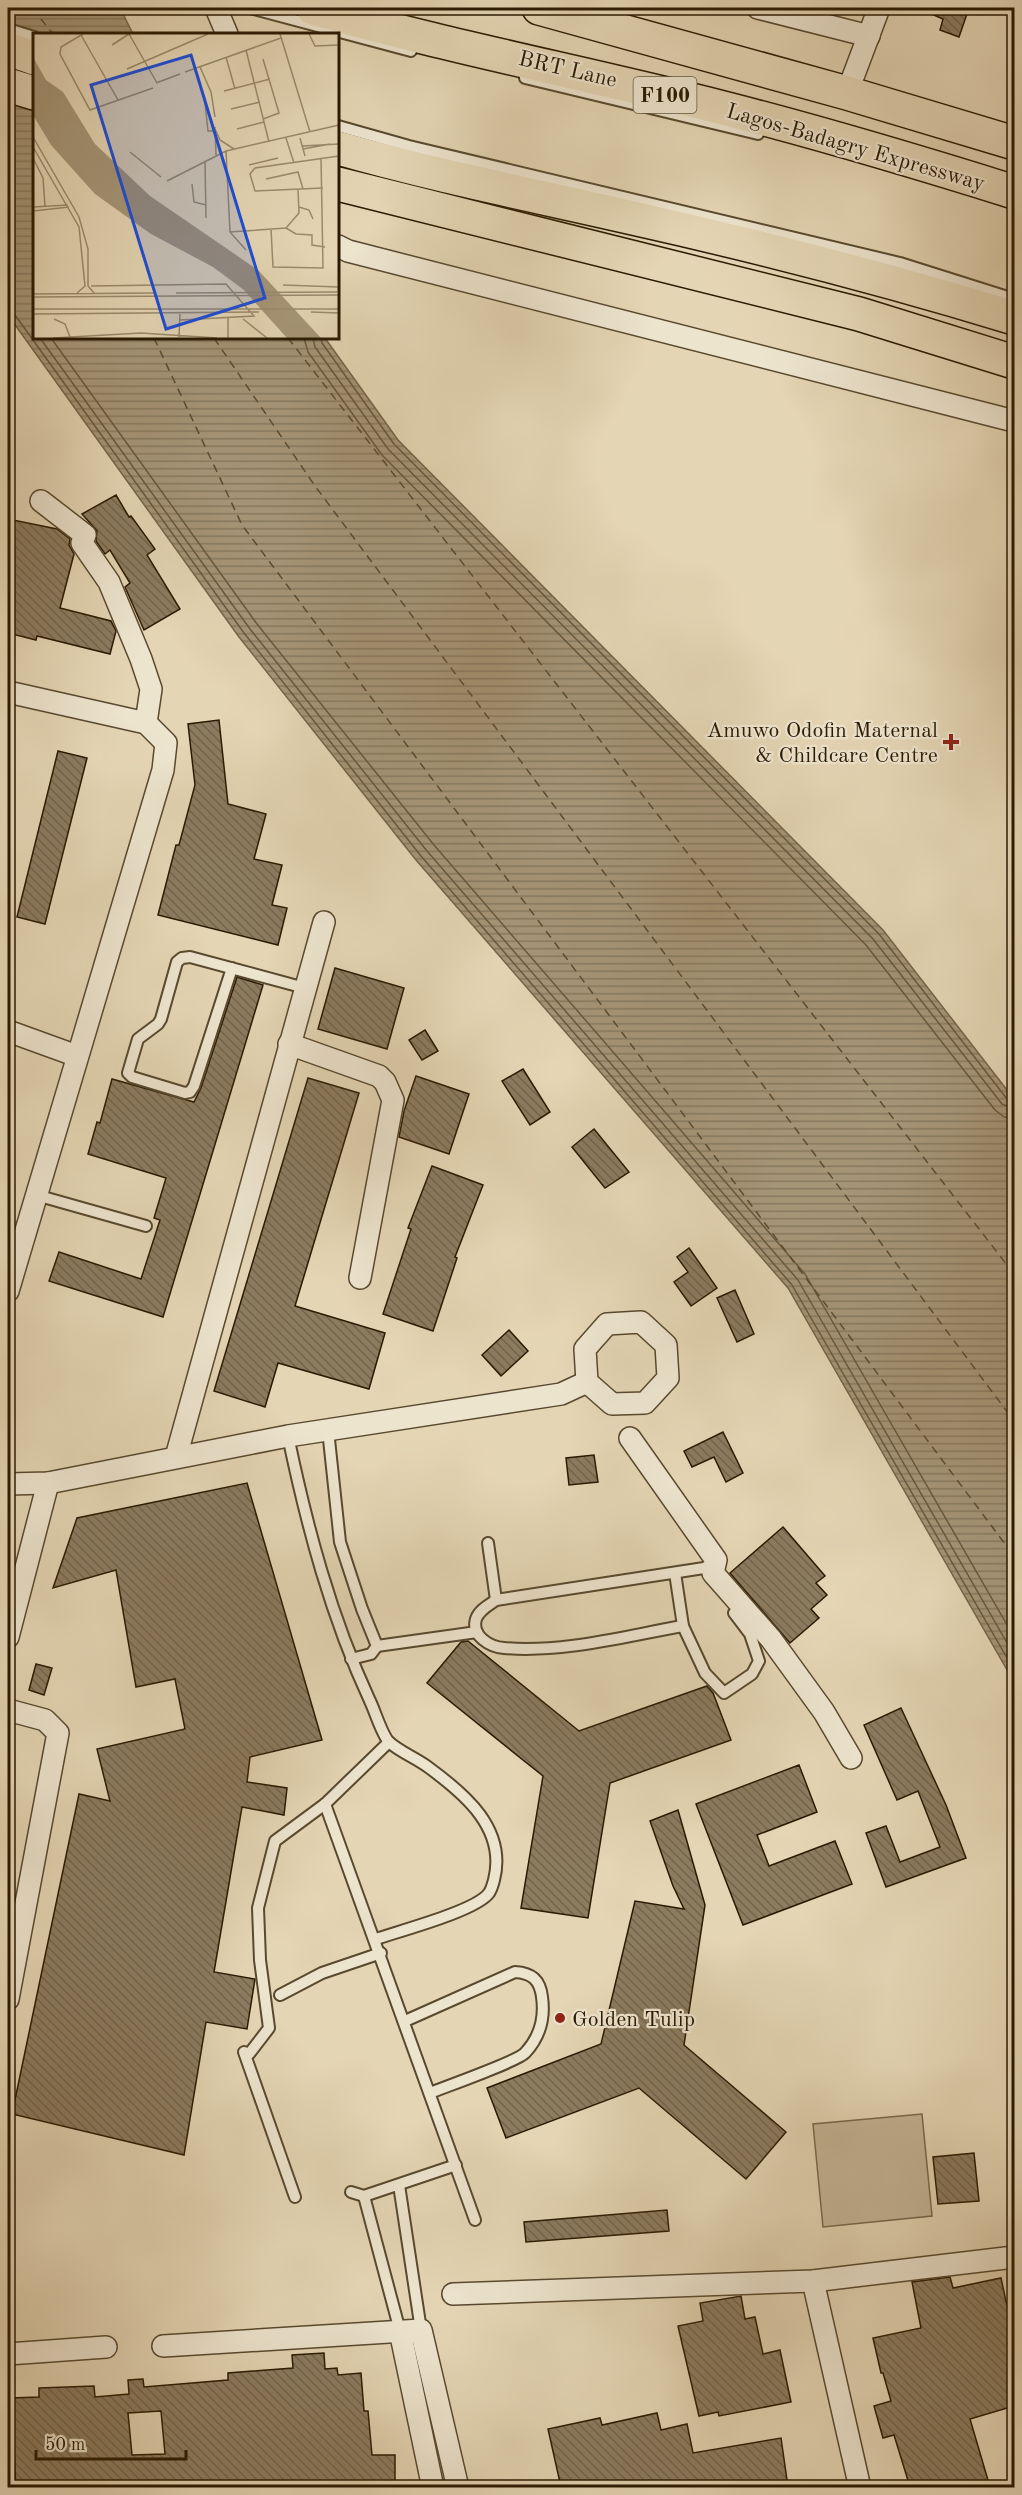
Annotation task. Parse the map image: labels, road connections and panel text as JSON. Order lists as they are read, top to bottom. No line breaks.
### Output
{"streets":{"main road":["F100","Lagos-Badagry Expressway"],"lane":["BRT Lane"]},"places":{"health":["Amuwo Odofin Maternal & Childcare Centre"],"other":["Golden Tulip"]},"scale_bar":"50 m"}
